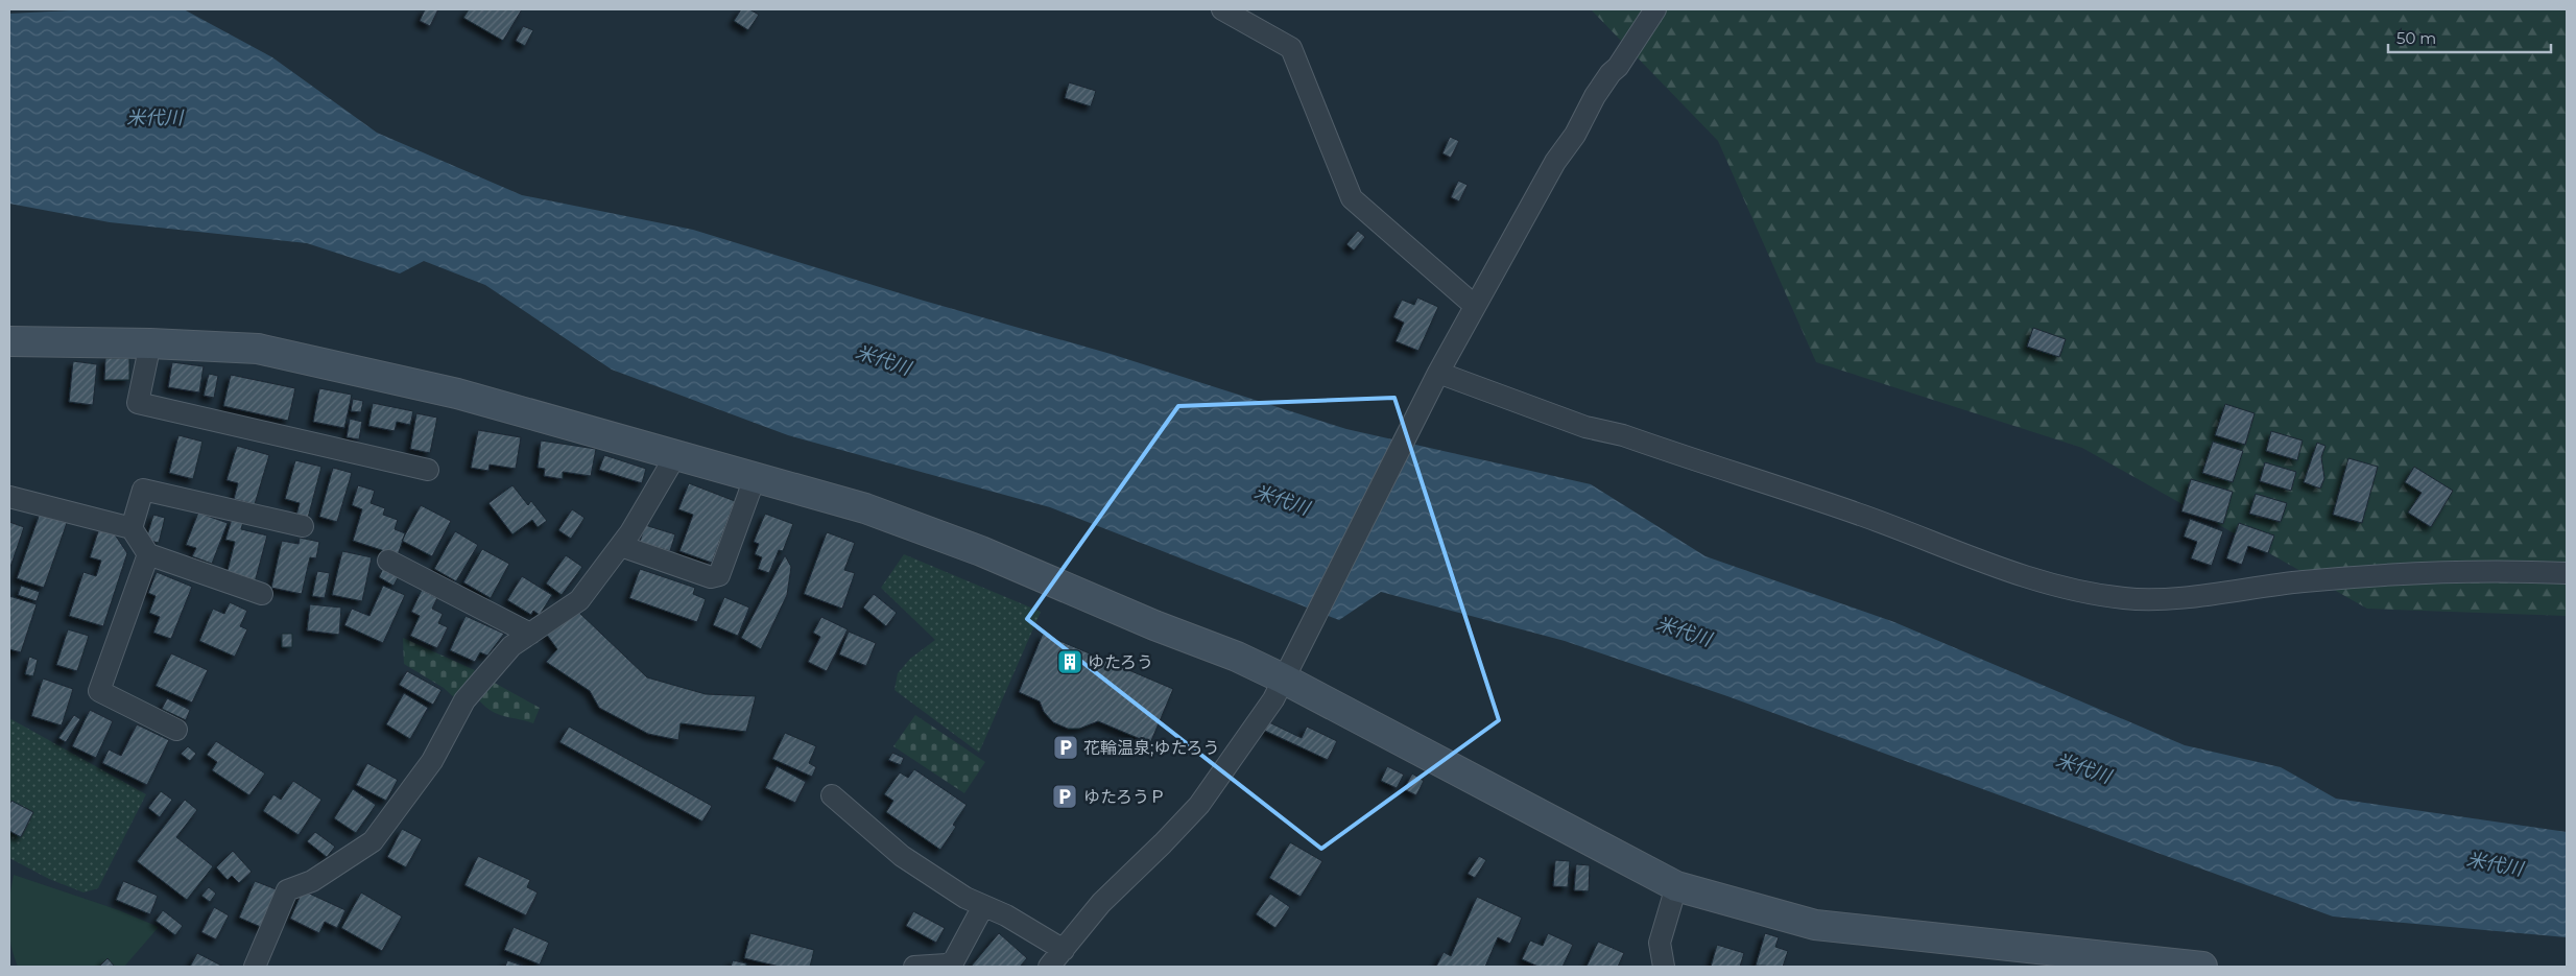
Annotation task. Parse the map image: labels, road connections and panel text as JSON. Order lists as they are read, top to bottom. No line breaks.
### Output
{"water":["米代川"],"places":{"building":["ゆたろう"],"parking":["花輪温泉;ゆたろう","ゆたろうＰ"]},"scale_bar":"50 m"}
